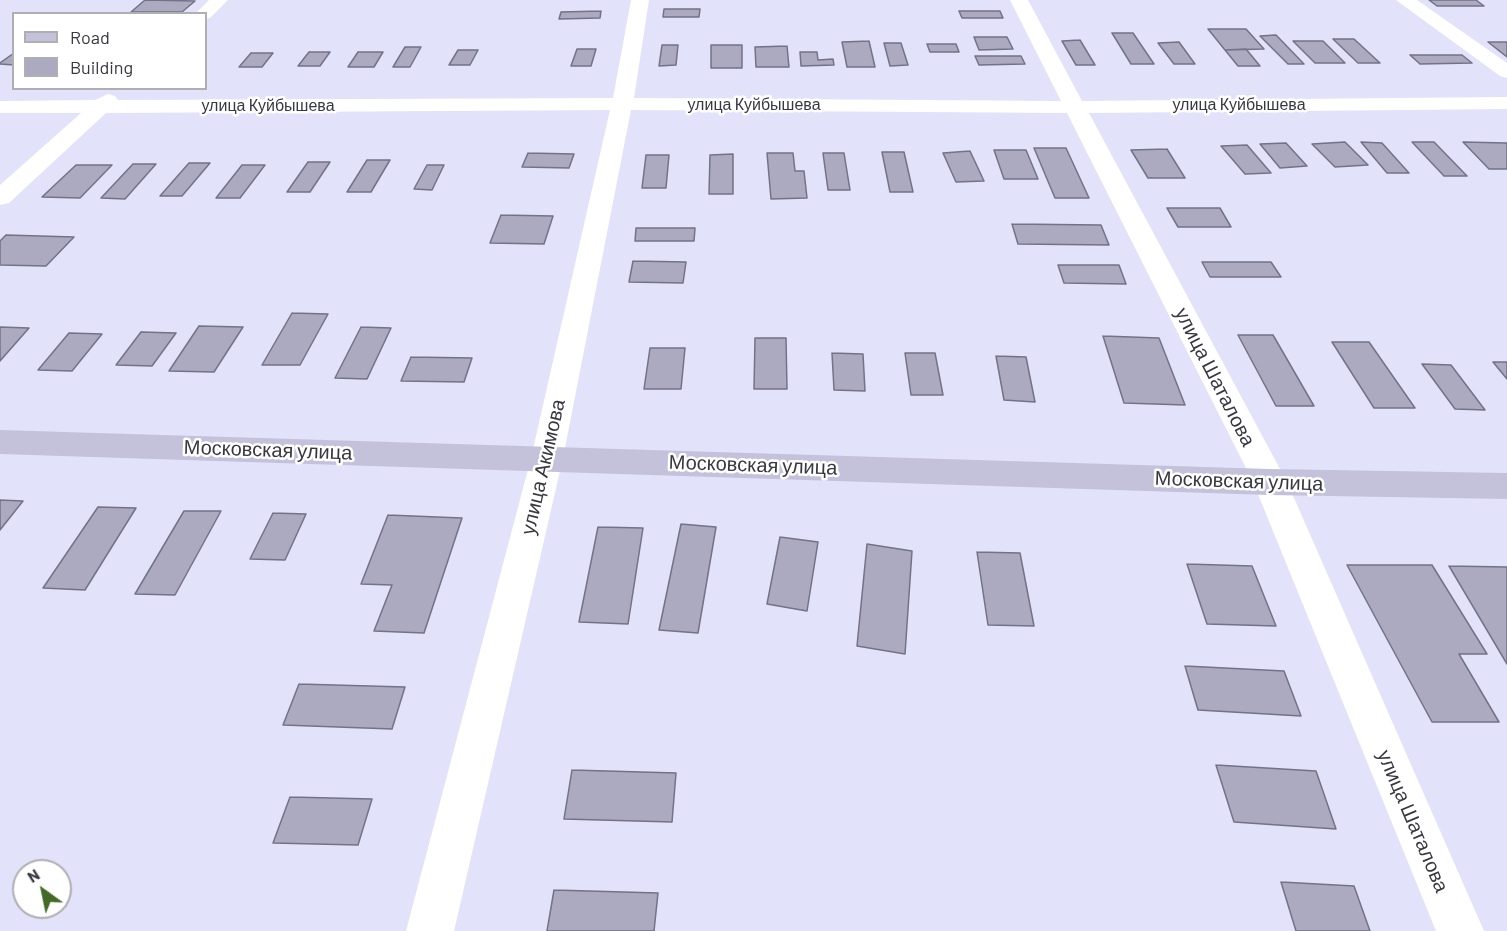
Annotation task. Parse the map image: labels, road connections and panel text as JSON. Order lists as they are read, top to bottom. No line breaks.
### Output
{"streets":{"street":["улица Куйбышева","улица Шаталова","Московская улица","улица Акимова"]},"crossings":[["улица Куйбышева","улица Шаталова"],["улица Куйбышева","улица Акимова"],["улица Шаталова","Московская улица"],["Московская улица","улица Акимова"]],"legend":["Road","Building"],"north":"top left"}
